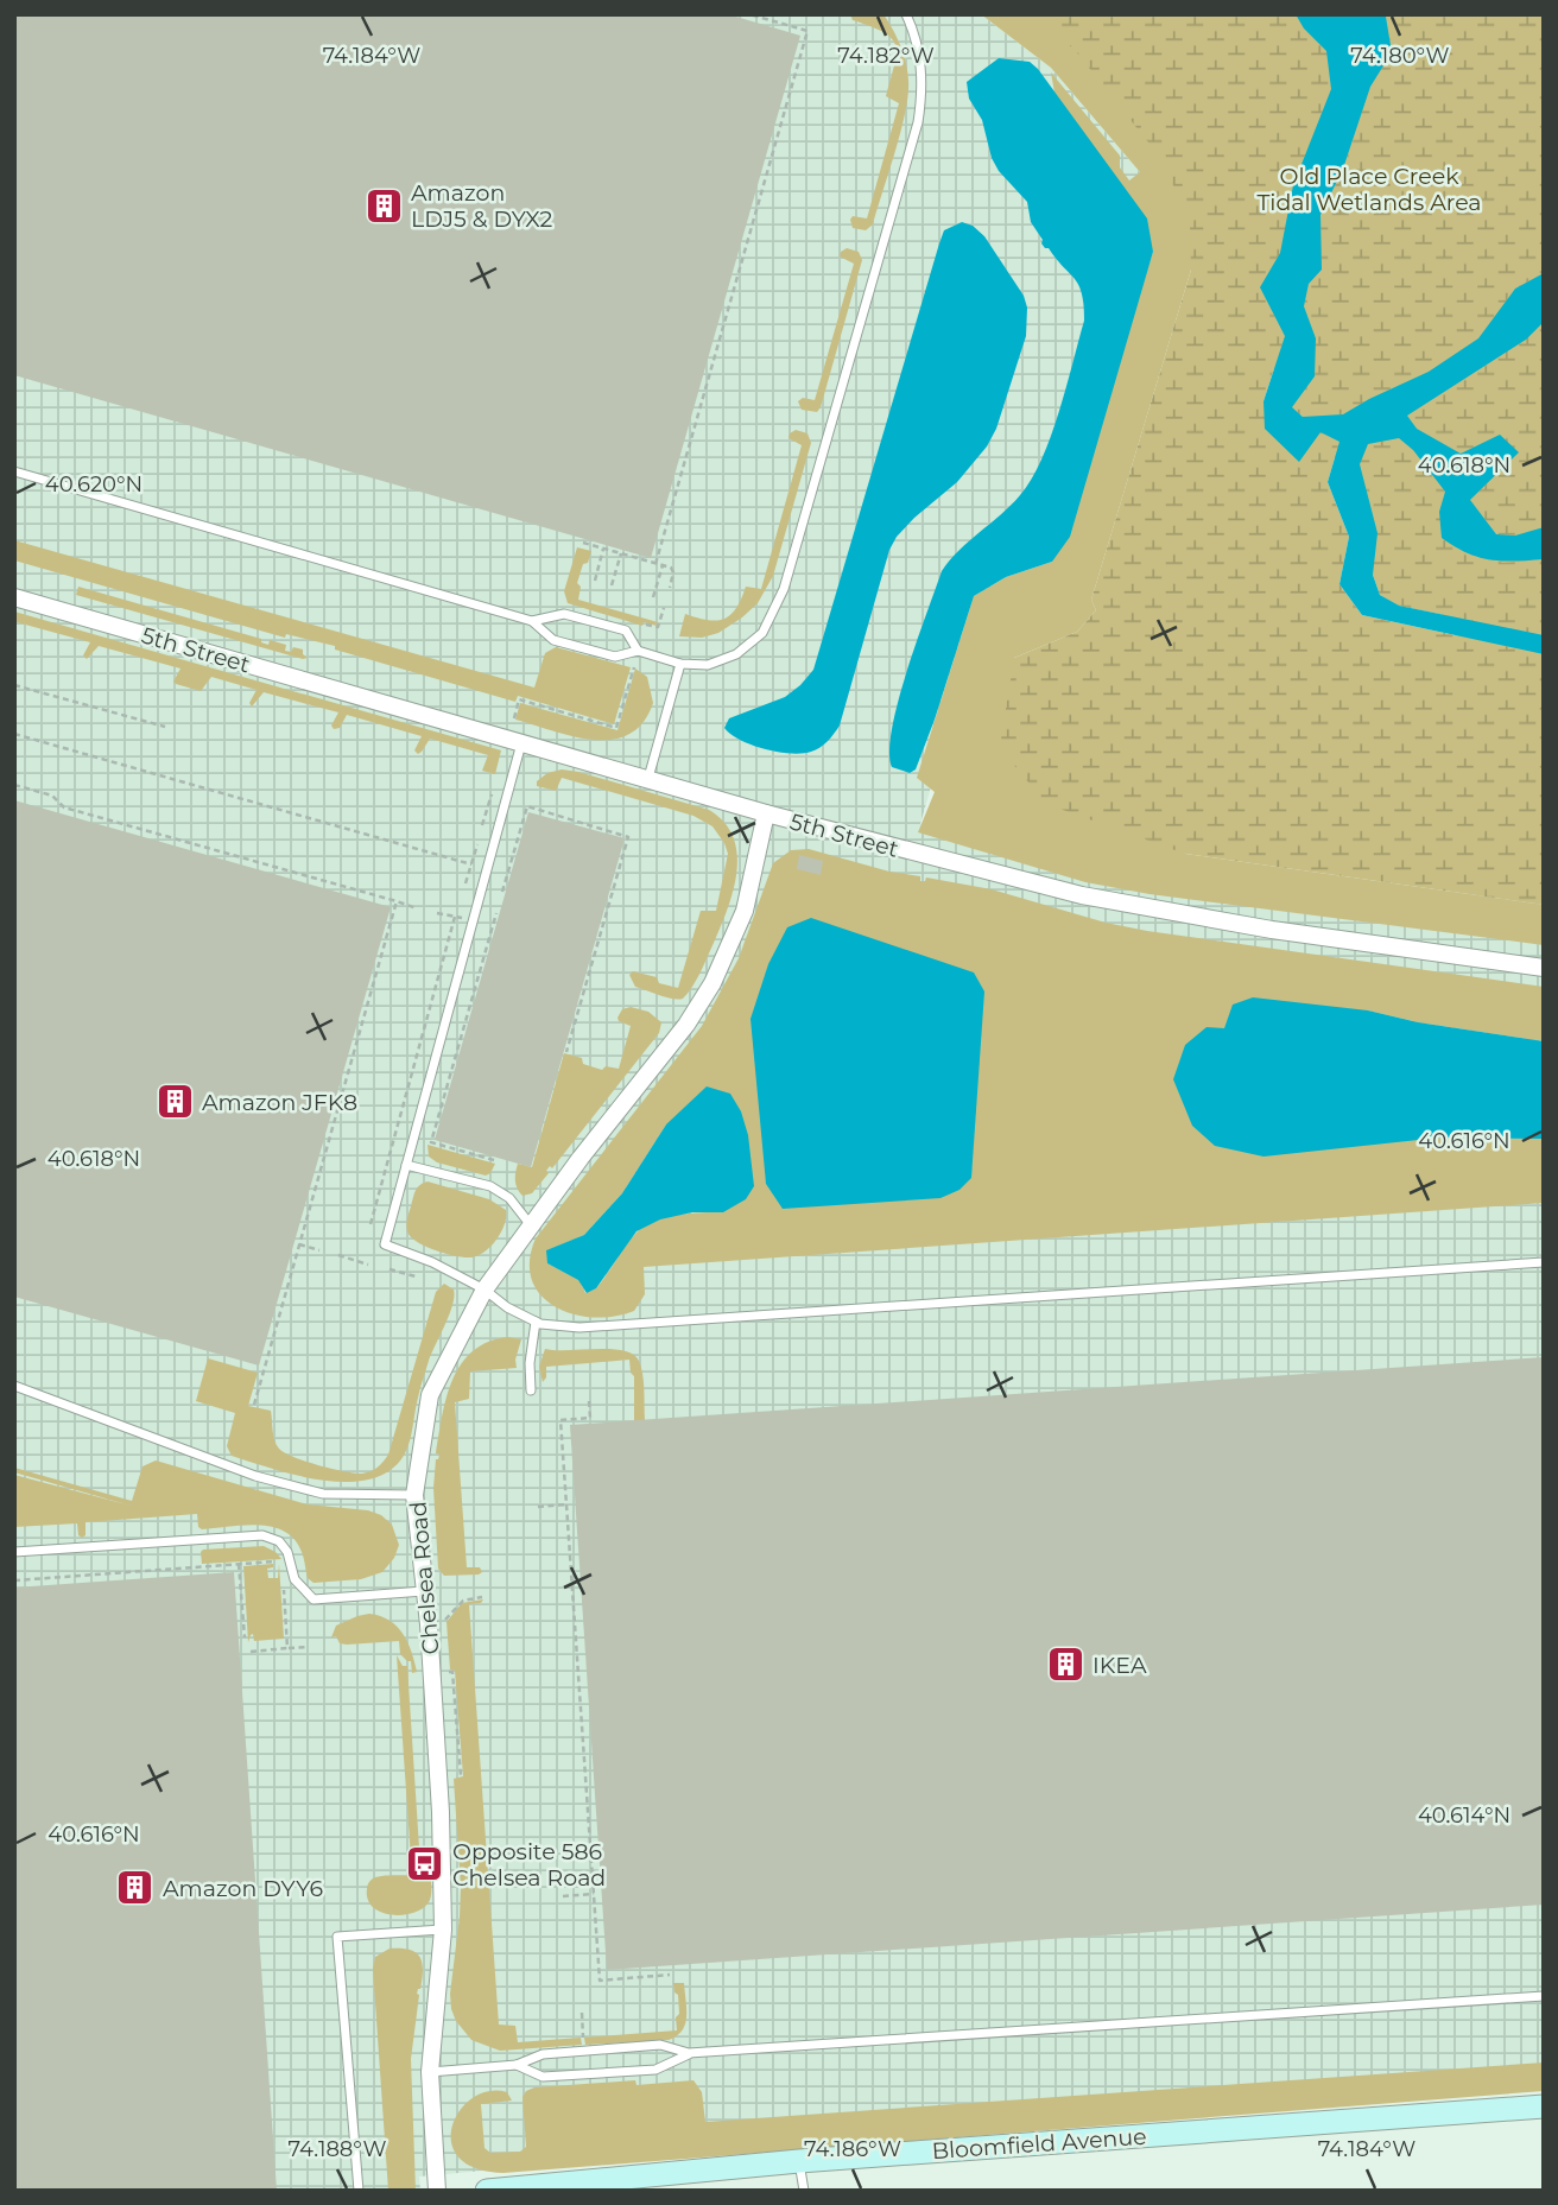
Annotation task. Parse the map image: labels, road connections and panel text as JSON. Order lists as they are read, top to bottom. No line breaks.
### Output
{"streets":{"street":["5th Street","Chelsea Road","Bloomfield Avenue"]},"crossings":[["5th Street","Chelsea Road"]],"parks":["Old Place Creek Tidal Wetlands Area"],"places":{"building":["Amazon LDJ5 & DYX2","Amazon JFK8","IKEA","Amazon DYY6"],"bus stop":["Opposite 586 Chelsea Road"]},"coordinates":["74.184°W","74.182°W","74.180°W","40.618°N","40.620°N","40.616°N","40.614°N","74.188°W","74.186°W"]}
